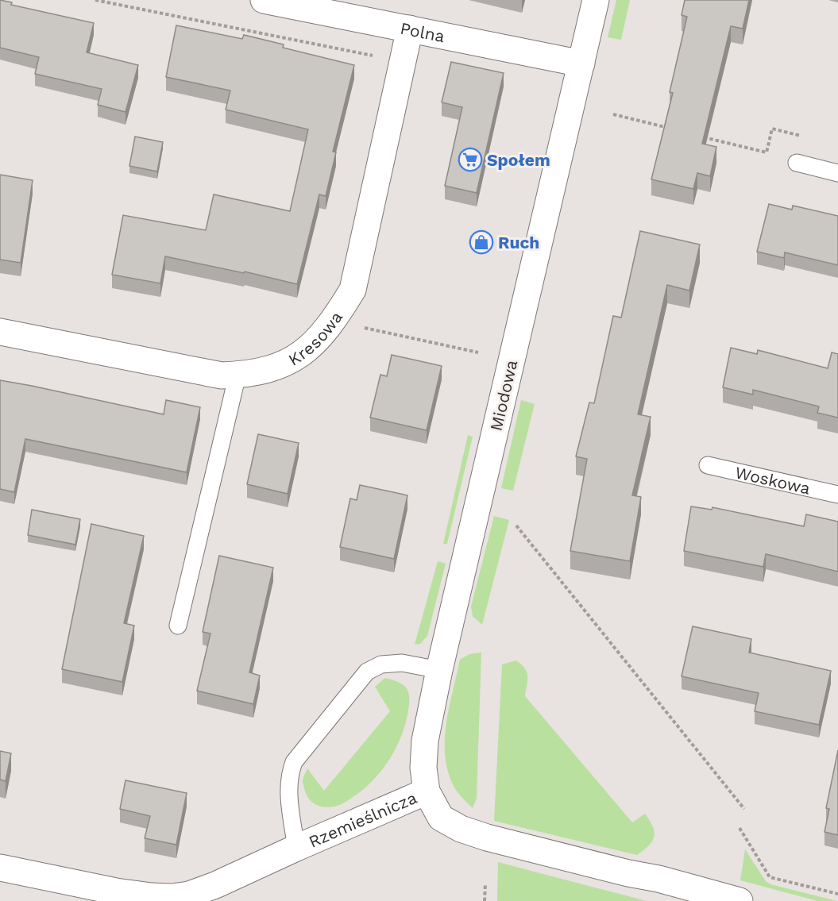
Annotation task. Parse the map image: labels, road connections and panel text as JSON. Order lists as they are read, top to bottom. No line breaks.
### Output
{"streets":{"street":["Polna","Kresowa","Miodowa","Rzemieślnicza"],"lane":["Woskowa"]},"crossings":[["Polna","Kresowa"],["Polna","Miodowa"],["Miodowa","Rzemieślnicza"]],"places":{"supermarket":["Społem"],"shop":["Ruch"]}}
